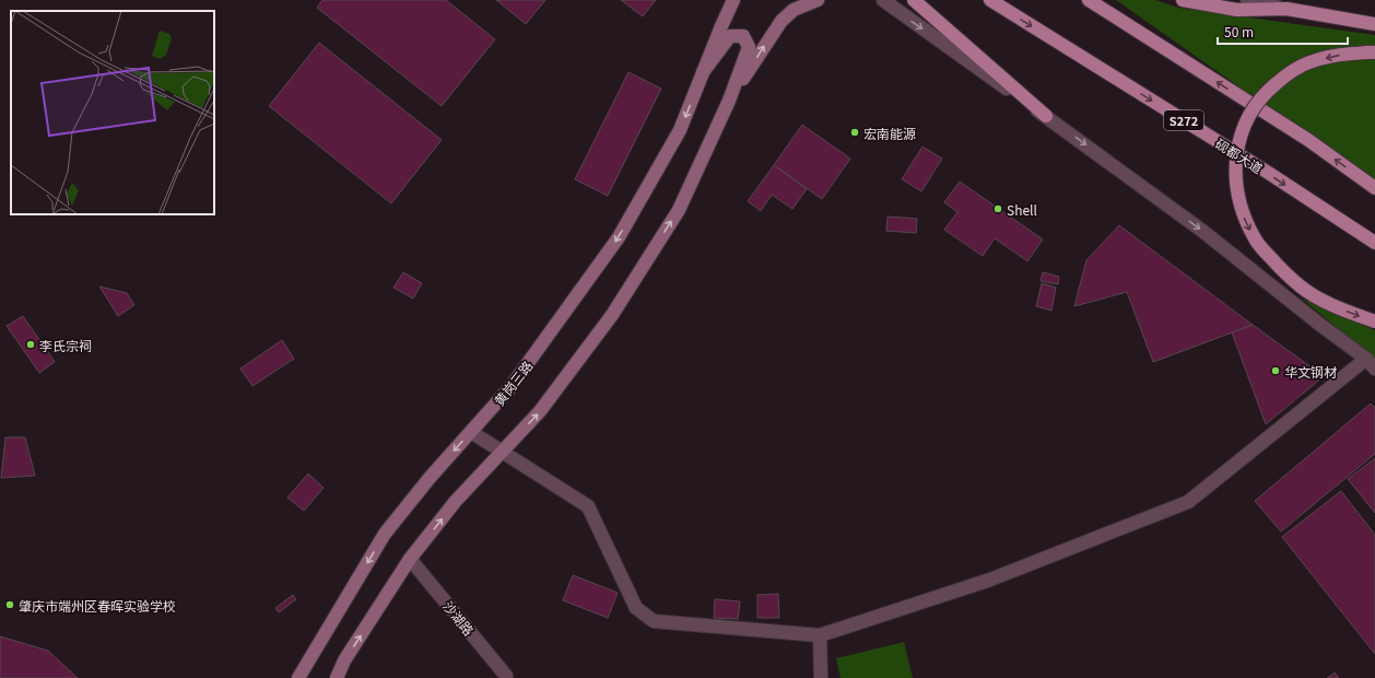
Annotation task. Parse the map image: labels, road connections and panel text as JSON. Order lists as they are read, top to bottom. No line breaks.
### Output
{"streets":{"main road":["S272","砚都大道","黄岗三路"],"street":["沙湖路"]},"places":["宏南能源","Shell","李氏宗祠","华文钢材","肇庆市端州区春晖实验学校"],"scale_bar":"50 m"}
